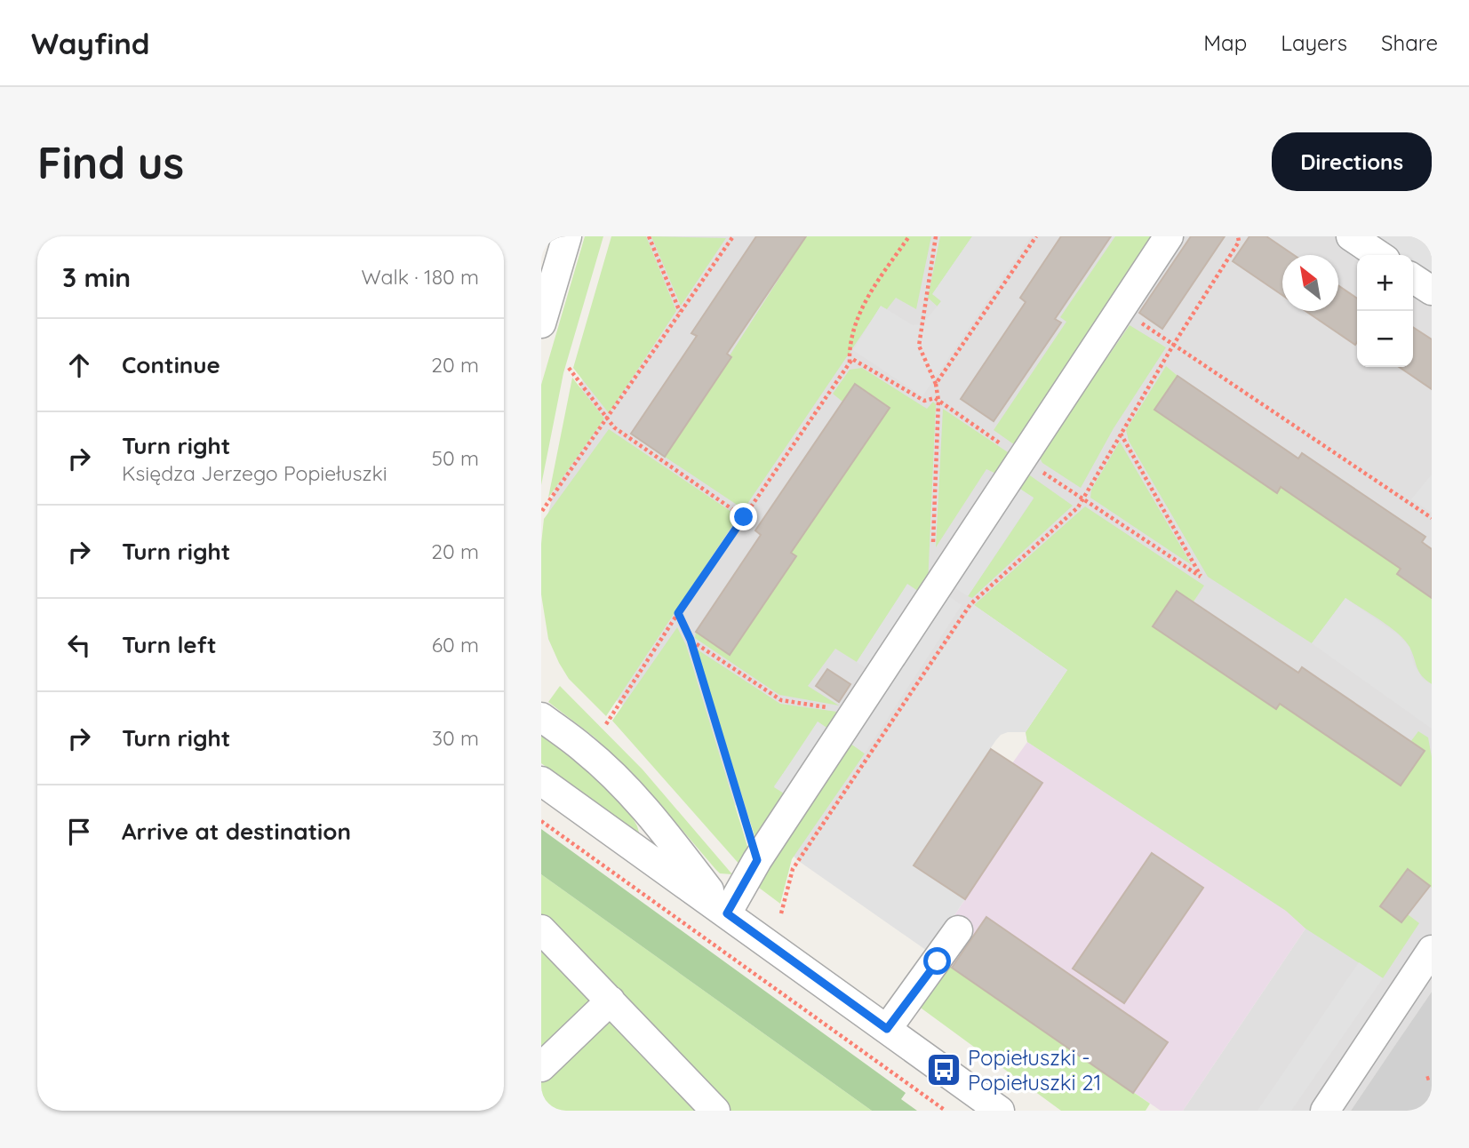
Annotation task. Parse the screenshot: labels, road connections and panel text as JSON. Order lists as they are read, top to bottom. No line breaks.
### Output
{"places":{"bus stop":["Popiełuszki - Popiełuszki 21"]},"north":"top left","page":{"header":"Wayfind","nav":["Map","Layers","Share"],"buttons":"Directions","title":"Find us","heading":["3 min","Walk · 180 m"],"map_buttons":["+","−"],"list":[["Continue","20 m"],["Turn right","Księdza Jerzego Popiełuszki","50 m"],["Turn right","20 m"],["Turn left","60 m"],["Turn right","30 m"],"Arrive at destination"]}}
